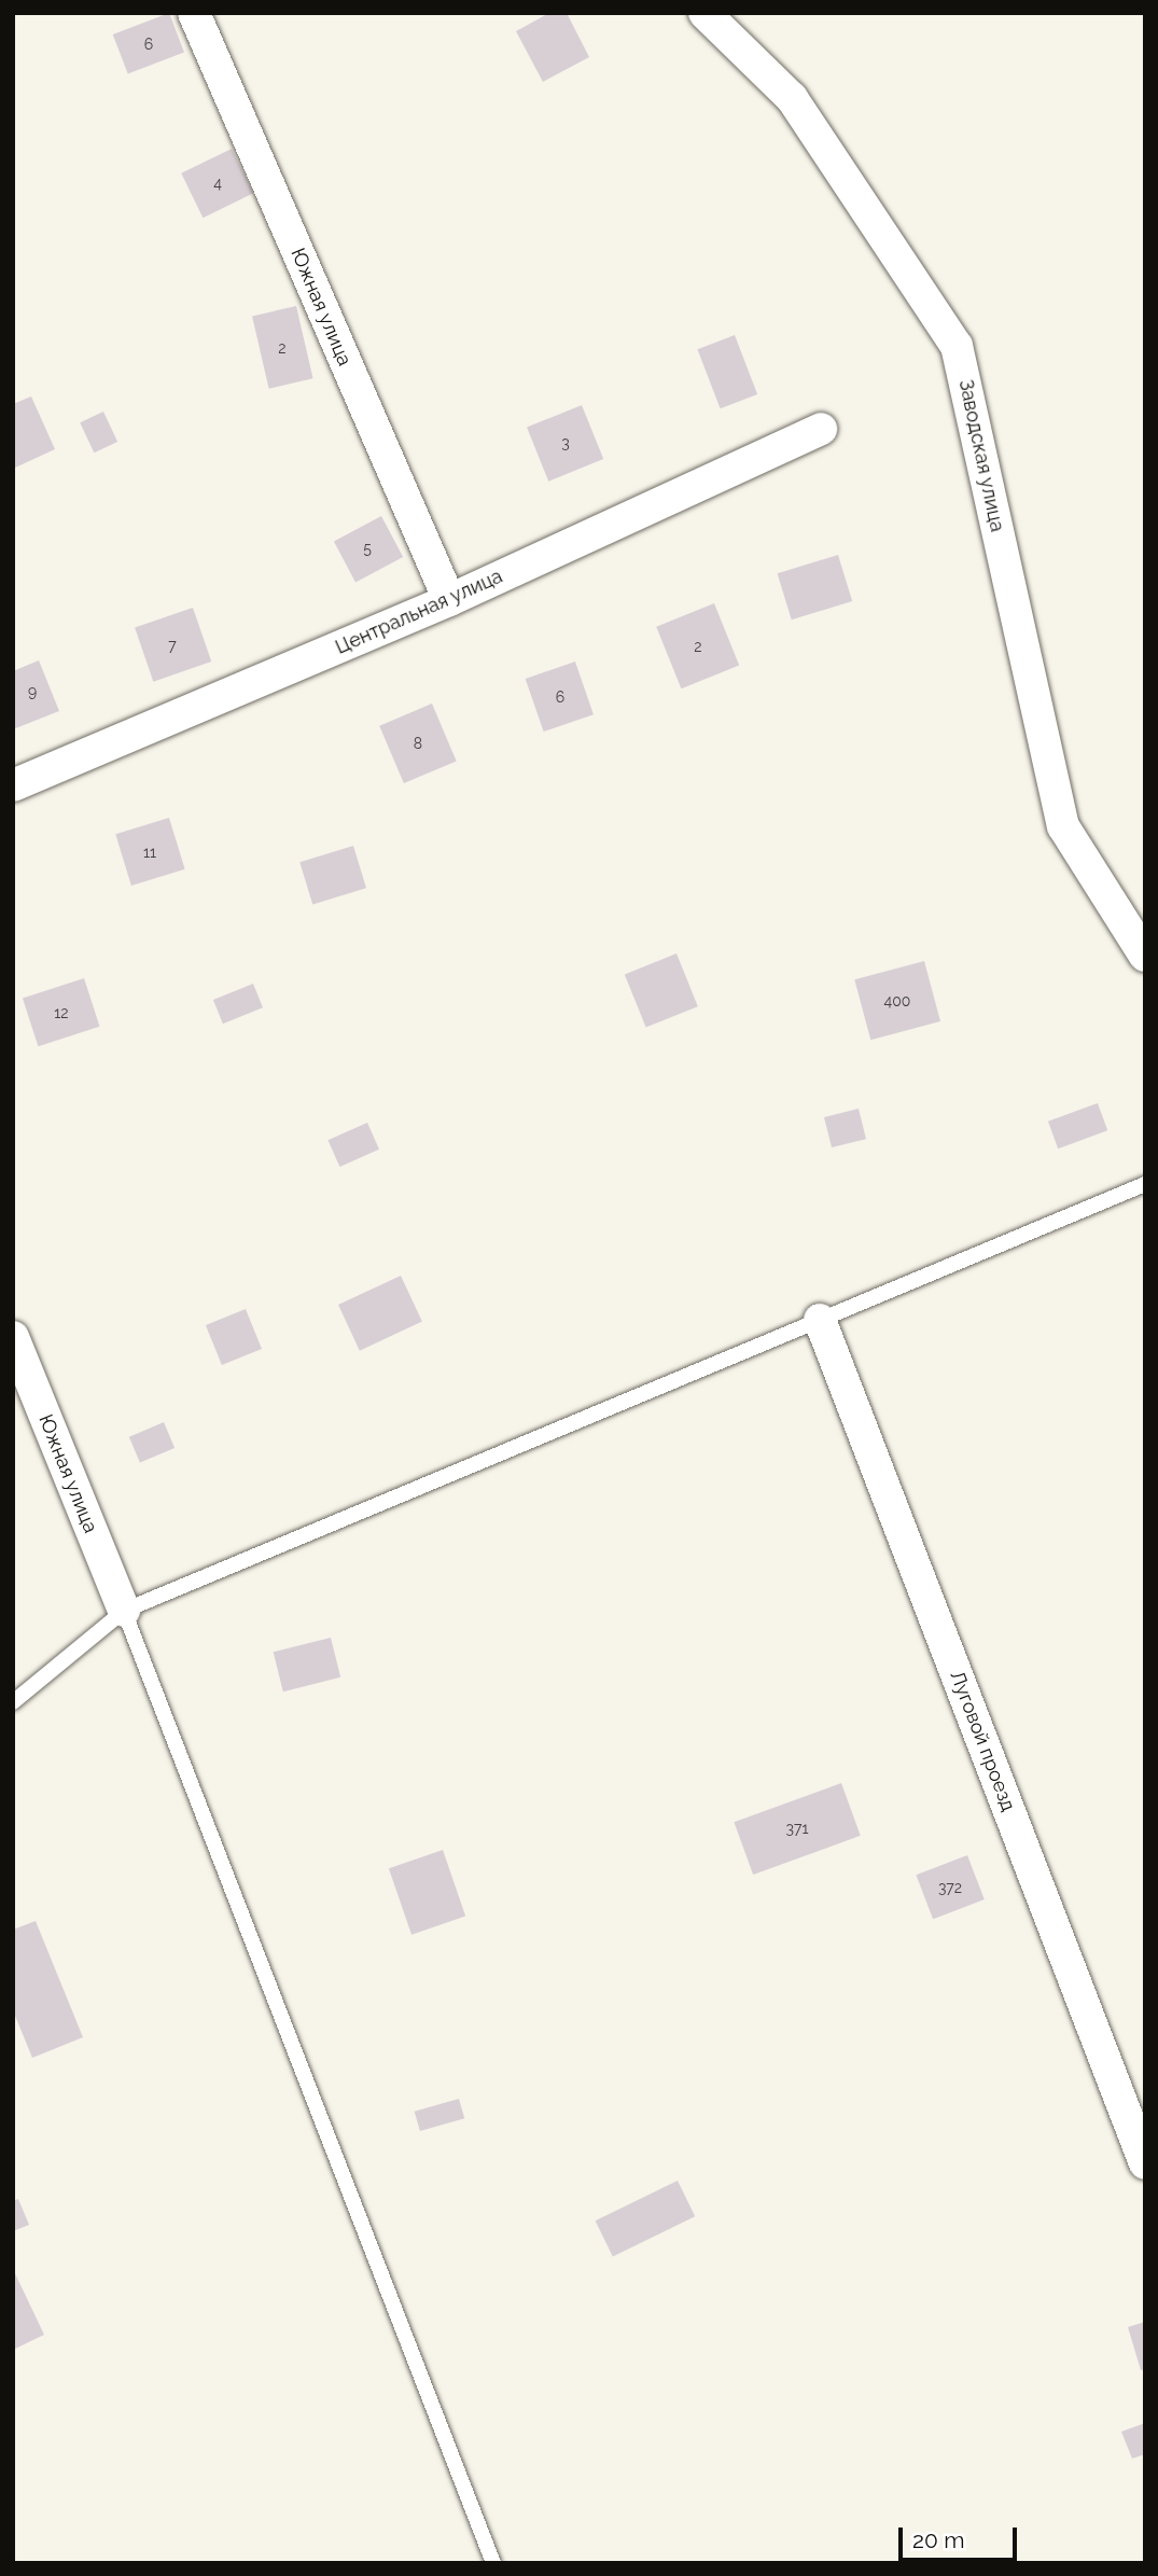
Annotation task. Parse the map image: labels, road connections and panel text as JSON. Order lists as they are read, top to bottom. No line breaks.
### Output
{"streets":{"street":["Южная улица","Заводская улица","Центральная улица","Луговой проезд"]},"crossings":[["Южная улица","Центральная улица"]],"house_numbers":["6","4","2","3","5","7","2","9","6","8","11","400","12","371","372"],"scale_bar":"20 m"}
